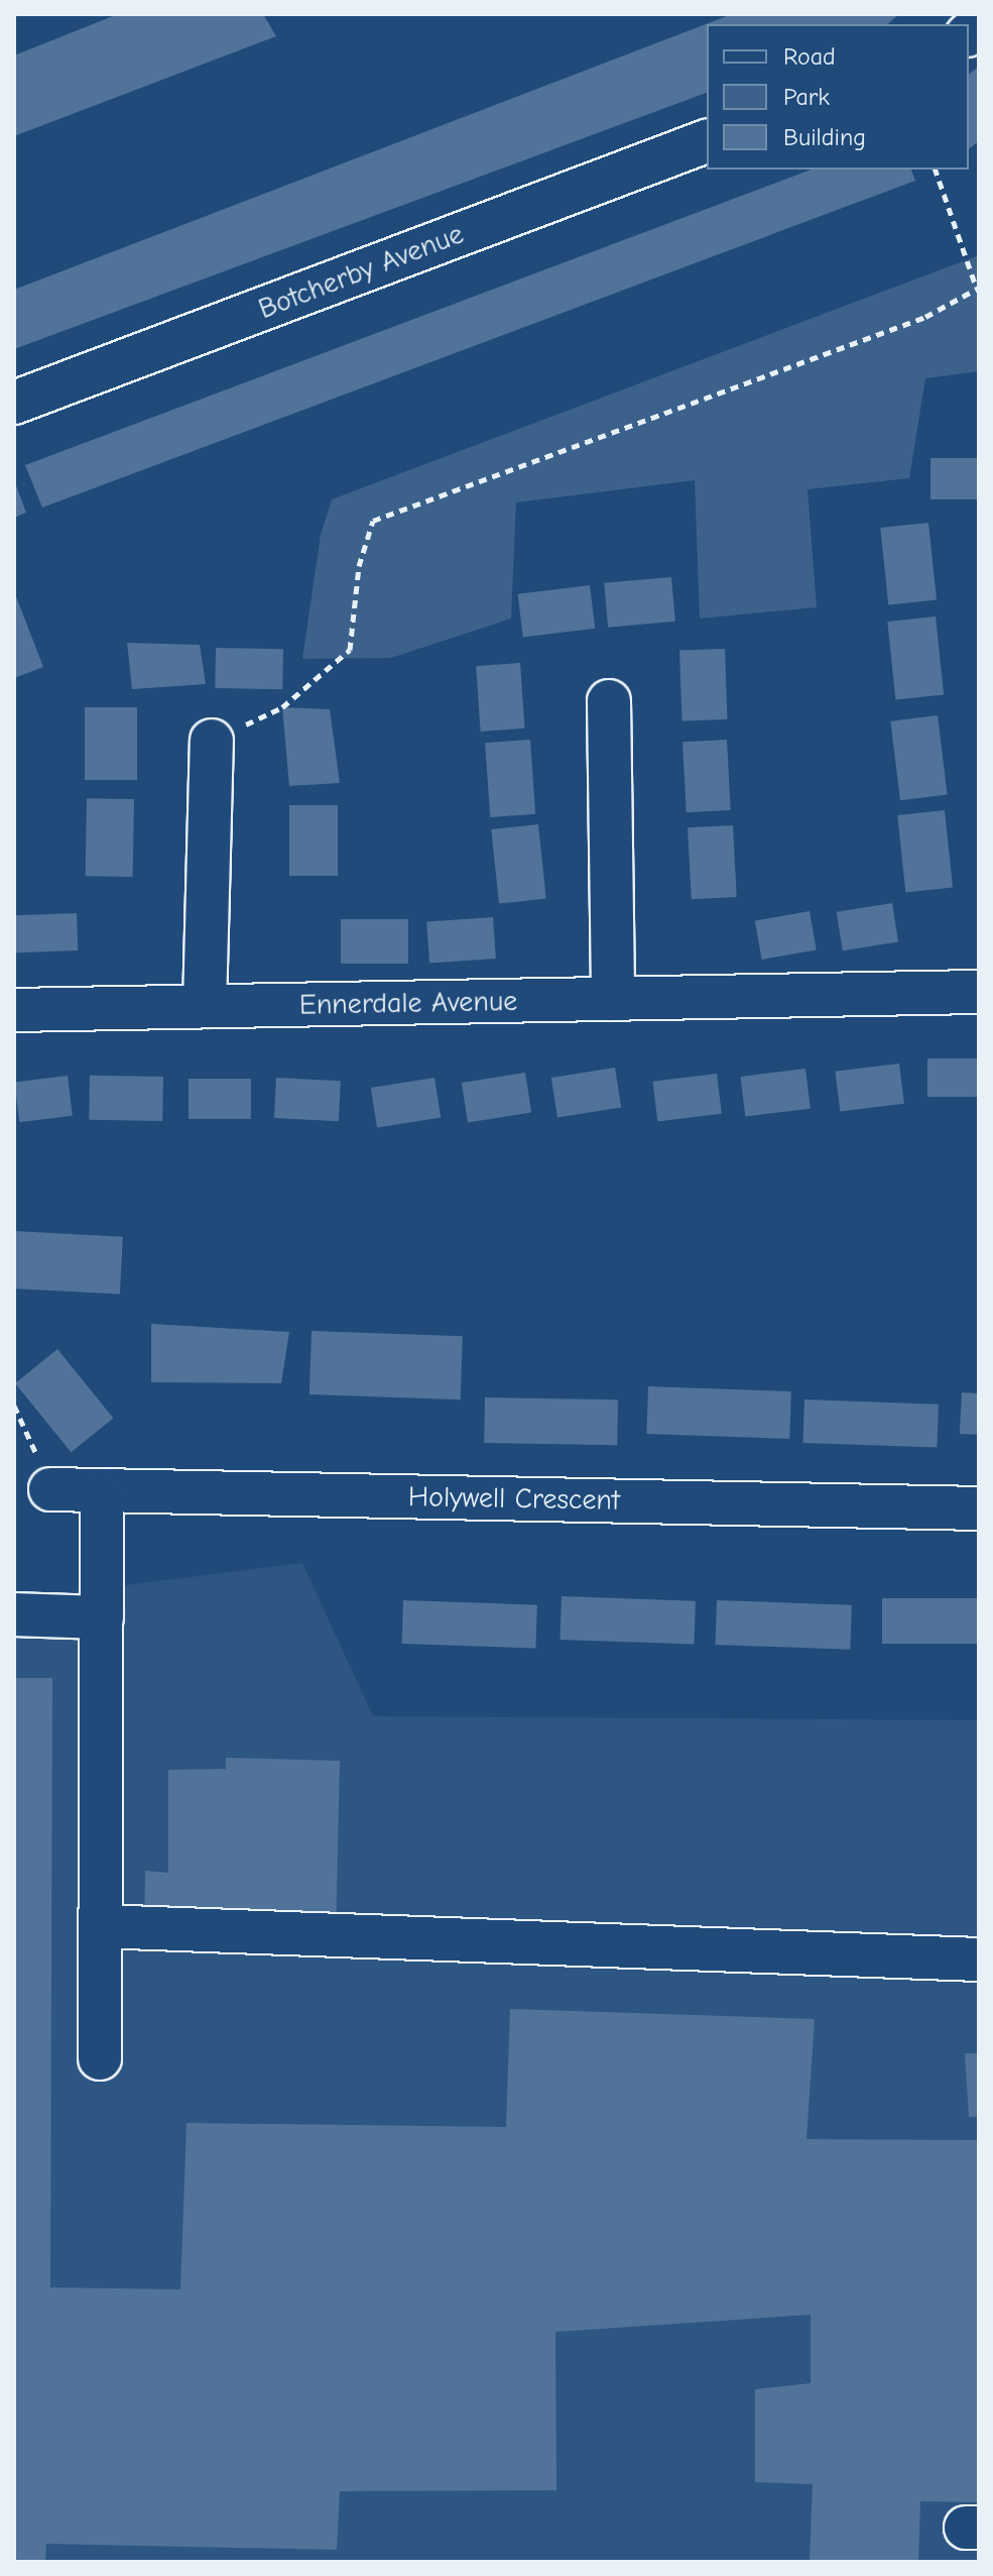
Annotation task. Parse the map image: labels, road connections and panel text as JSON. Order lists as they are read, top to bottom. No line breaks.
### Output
{"streets":{"street":["Botcherby Avenue","Ennerdale Avenue","Holywell Crescent"]},"legend":["Road","Park","Building"]}
